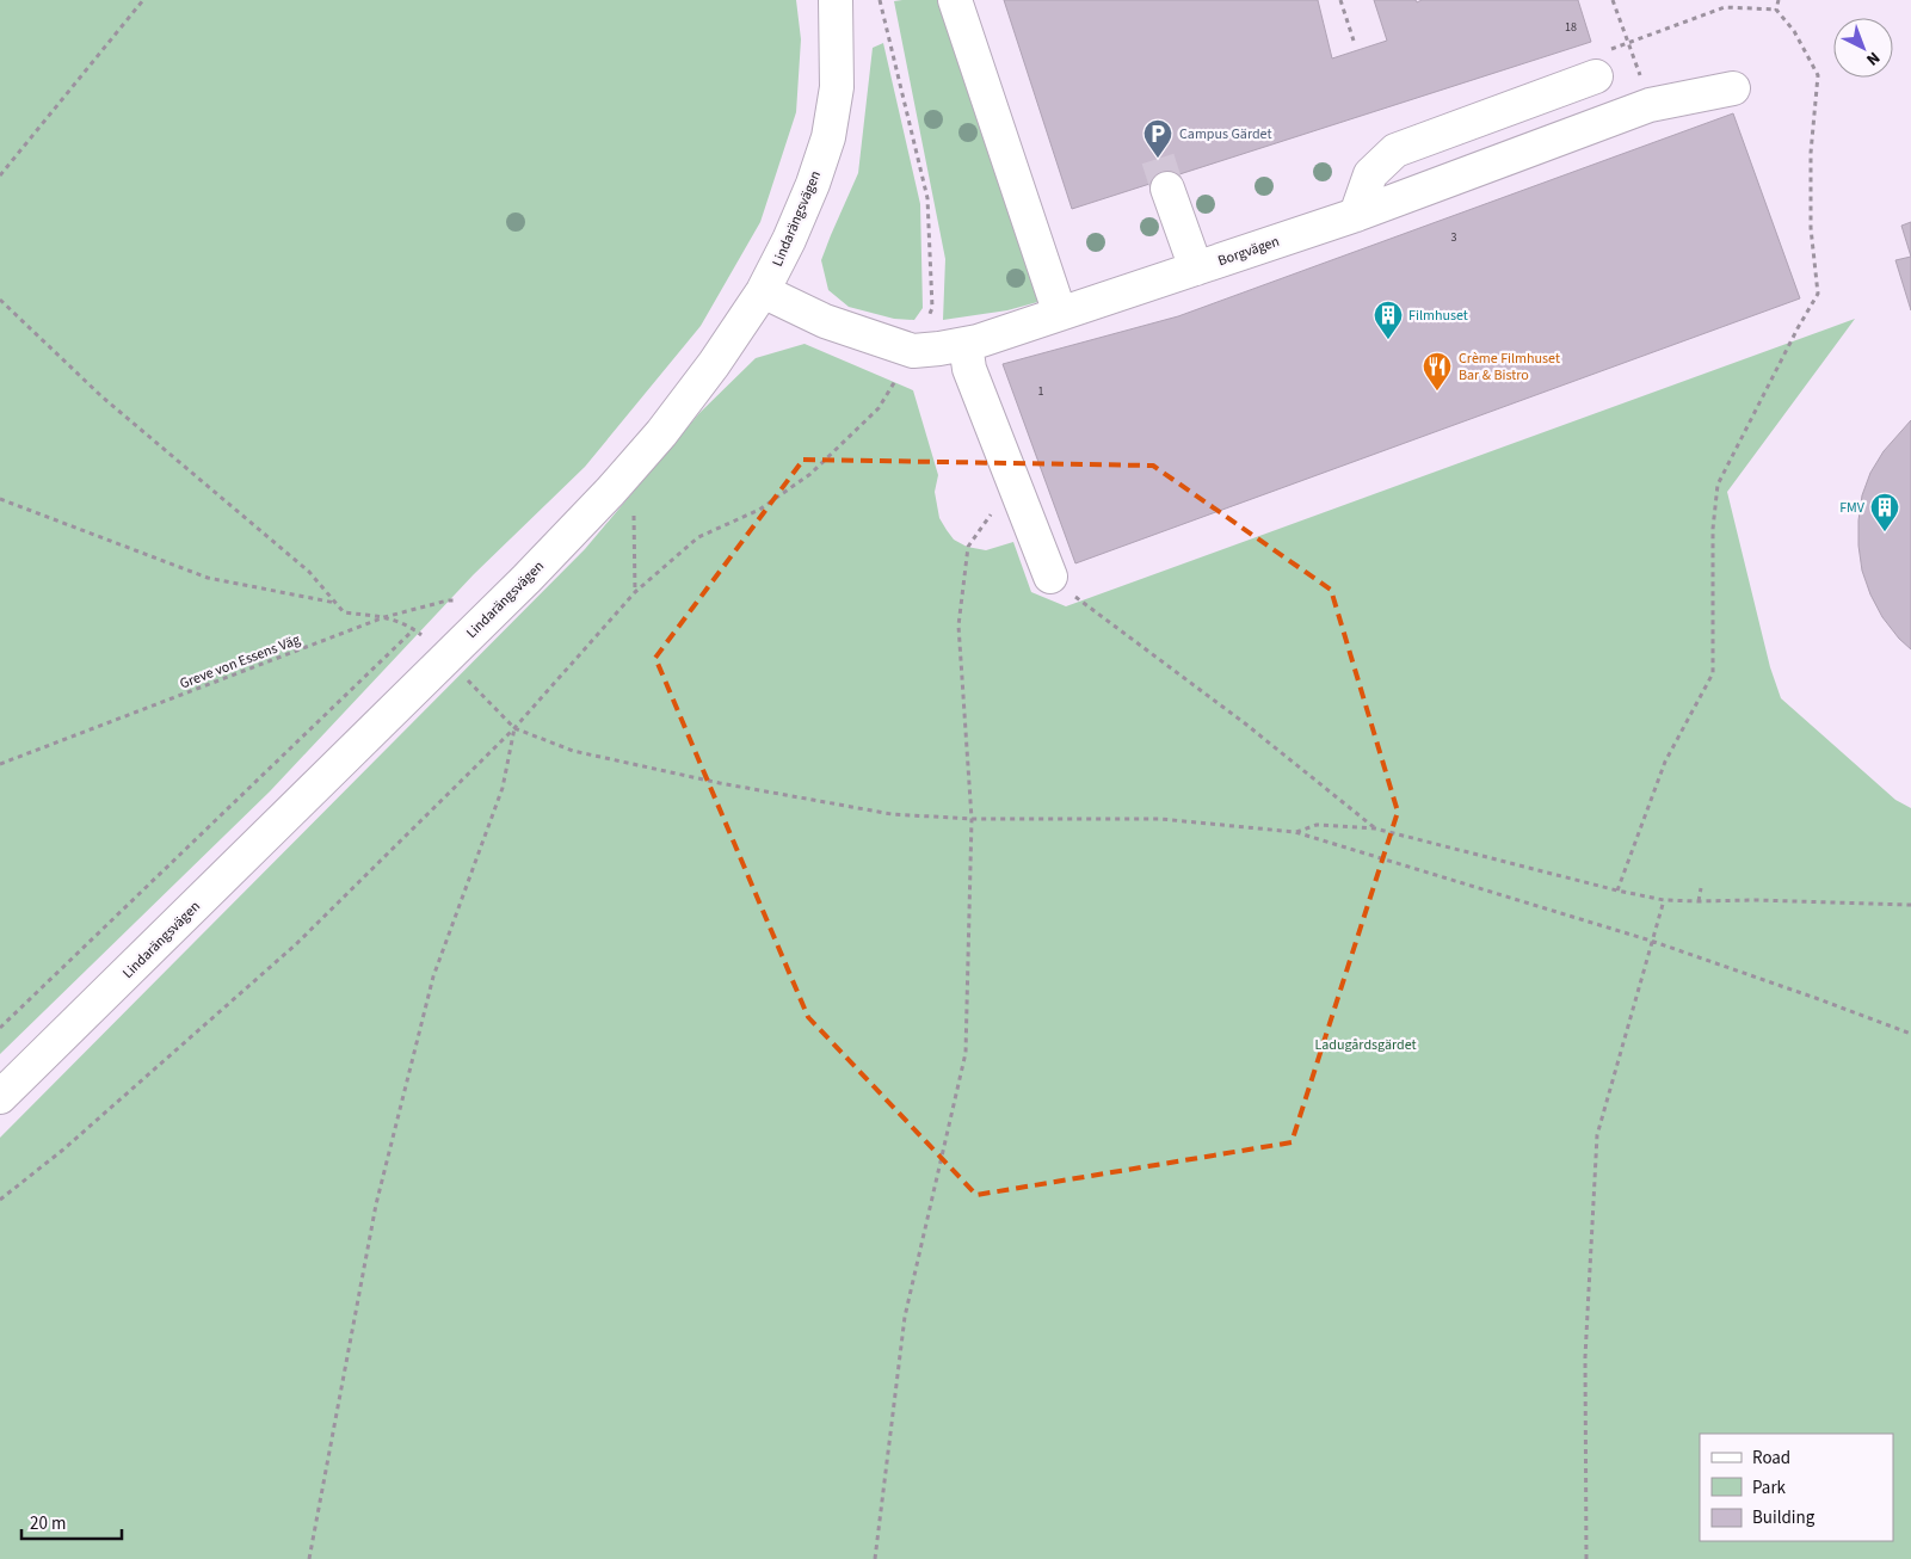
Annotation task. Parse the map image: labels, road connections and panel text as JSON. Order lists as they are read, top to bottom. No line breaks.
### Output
{"streets":{"street":["Lindarängsvägen","Borgvägen"],"path":["Greve von Essens Väg"]},"crossings":[["Lindarängsvägen","Borgvägen"],["Lindarängsvägen","Greve von Essens Väg"]],"parks":["Ladugårdsgärdet"],"places":{"parking":["Campus Gärdet"],"building":["Filmhuset","FMV"],"restaurant":["Crème Filmhuset Bar & Bistro"]},"house_numbers":["18","3","1"],"legend":["Road","Park","Building"],"scale_bar":"20 m","north":"bottom right"}
